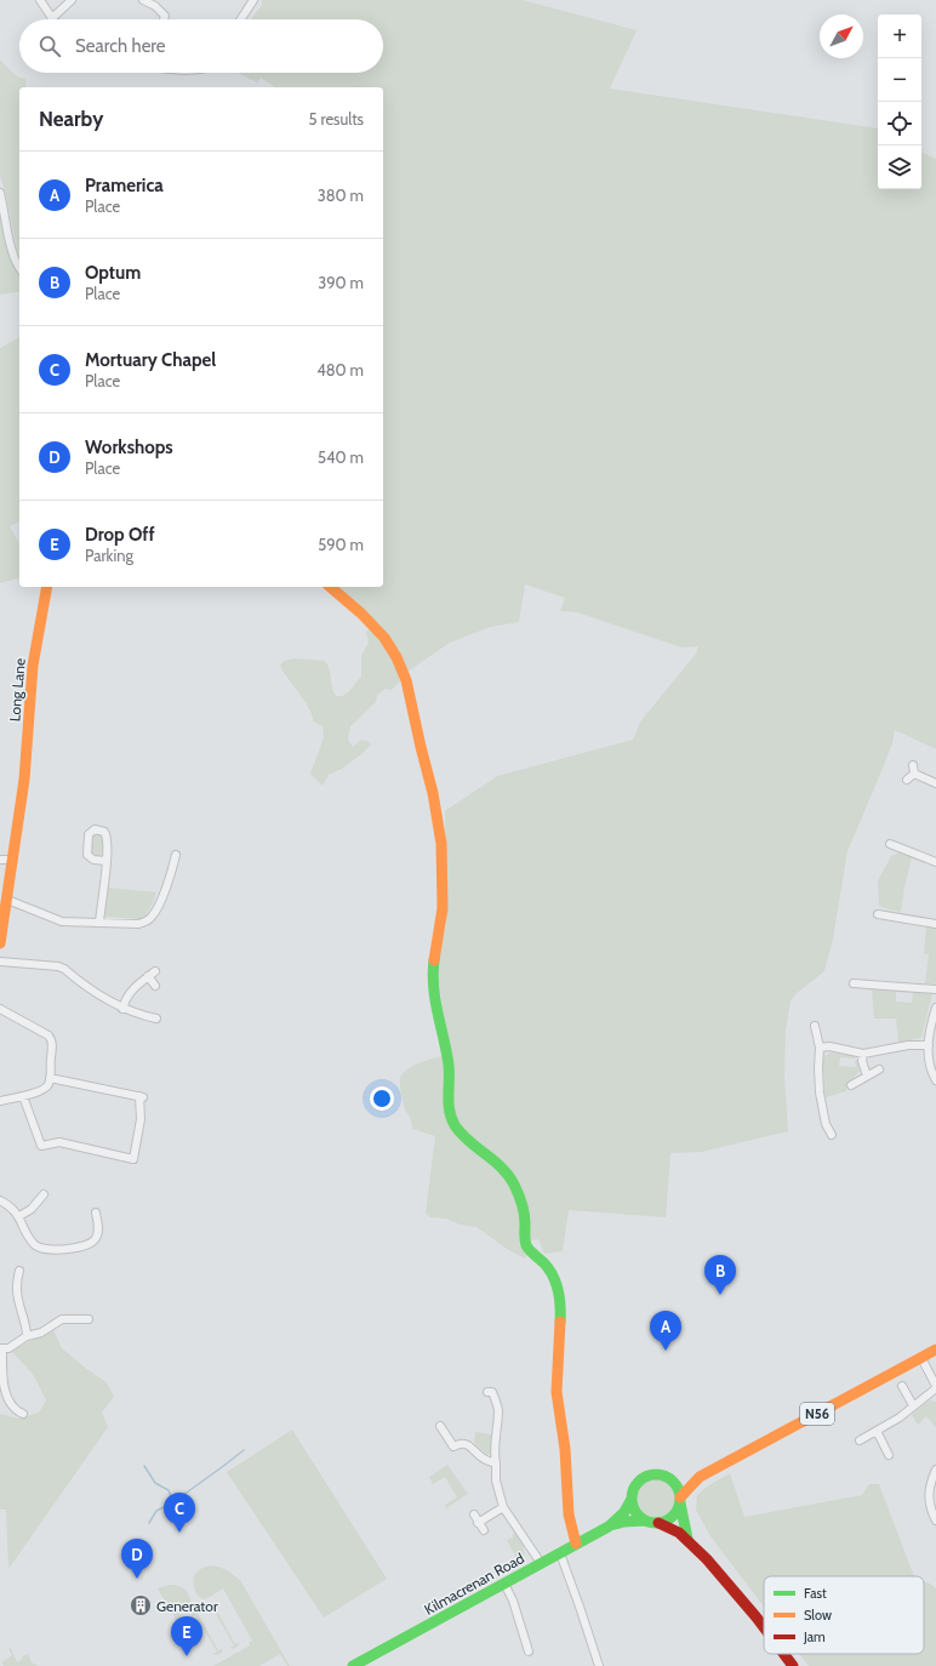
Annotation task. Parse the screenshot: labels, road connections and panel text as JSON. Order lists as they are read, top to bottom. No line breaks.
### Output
{"streets":{"street":["Long Lane","N56","Kilmacrenan Road"]},"crossings":[["N56","Kilmacrenan Road"]],"places":{"building":["Generator"]},"legend":["Fast","Slow","Jam"],"north":"top right","page":{"map_buttons":["+","−"],"search":"Search here","heading":["Nearby","5 results"],"list":[{"mark":"A","name":"Pramerica","note":"Place","value":"380 m"},{"mark":"B","name":"Optum","note":"Place","value":"390 m"},{"mark":"C","name":"Mortuary Chapel","note":"Place","value":"480 m"},{"mark":"D","name":"Workshops","note":"Place","value":"540 m"},{"mark":"E","name":"Drop Off","note":"Parking","value":"590 m"}],"pins":["B","A","C","D","E"]}}
